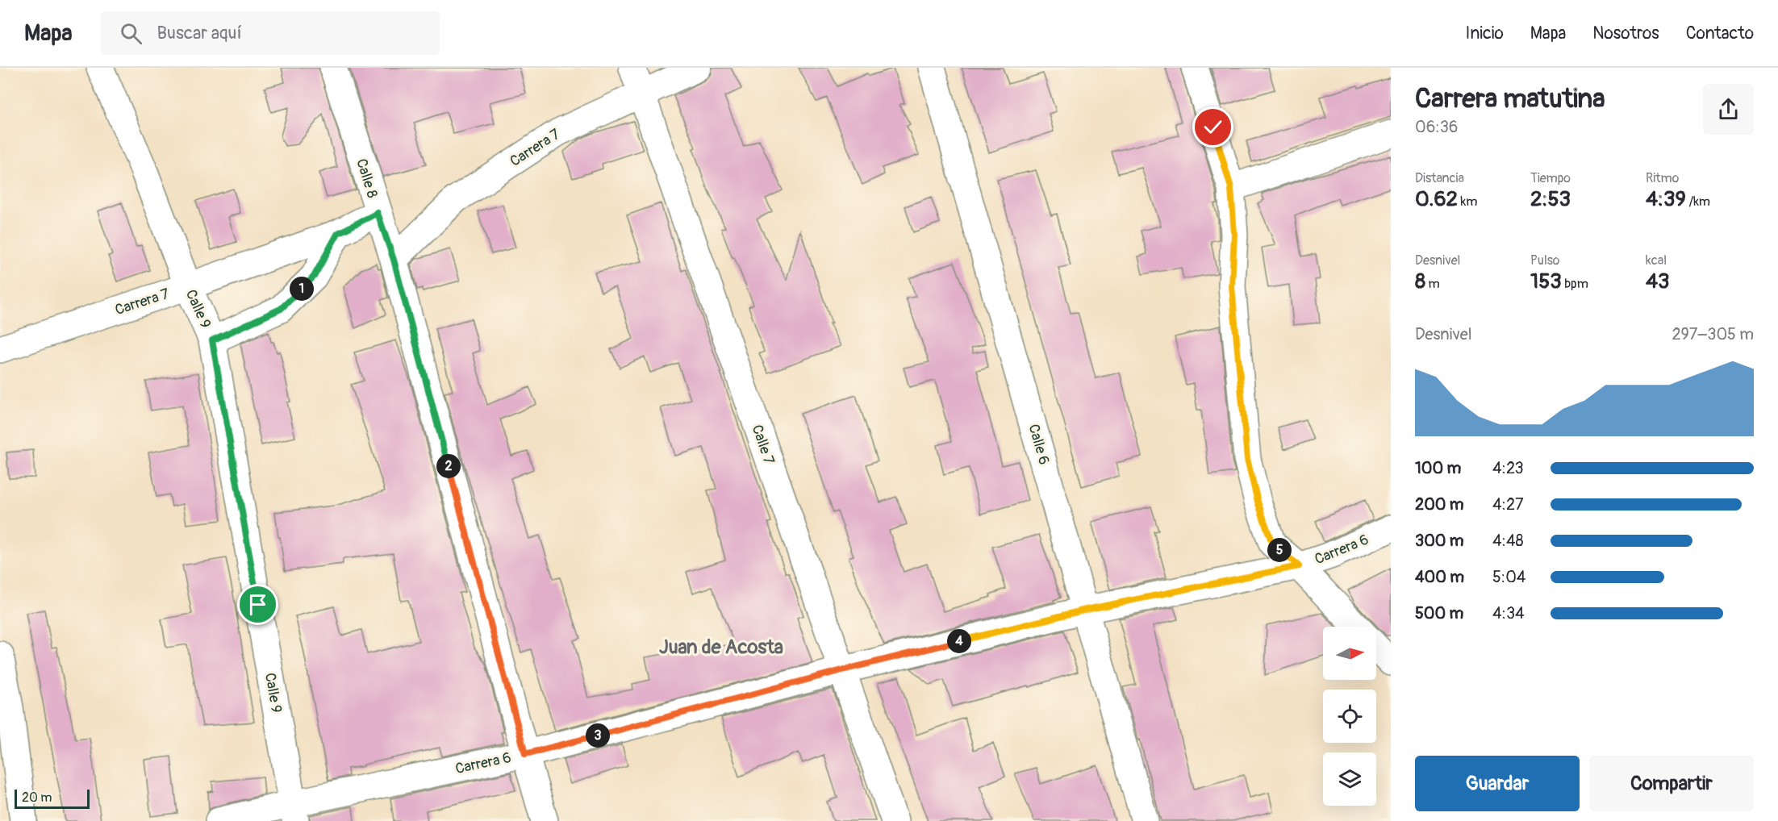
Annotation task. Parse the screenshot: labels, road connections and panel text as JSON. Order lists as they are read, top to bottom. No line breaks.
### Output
{"streets":{"street":["Carrera 7","Calle 8","Calle 9","Calle 7","Calle 6","Carrera 6"]},"crossings":[["Carrera 7","Calle 8"],["Carrera 7","Calle 9"],["Carrera 7","Calle 7"],["Calle 8","Carrera 6"],["Calle 9","Carrera 6"],["Calle 7","Carrera 6"],["Calle 6","Carrera 6"]],"districts":["Juan de Acosta"],"scale_bar":"20 m","north":"right","page":{"header":"Mapa","search":"Buscar aquí","nav":["Inicio","Mapa","Nosotros","Contacto"],"heading":["Carrera matutina","06:36"],"stats":[["Distancia","0.62 km"],["Tiempo","2:53"],["Ritmo","4:39 /km"],["Desnivel","8 m"],["Pulso","153 bpm"],["kcal","43"]],"pins":["1","2","5","4","3"],"chart":["Desnivel","297–305 m"],"list":[{"name":"100 m","note":"4:23"},{"name":"200 m","note":"4:27"},{"name":"300 m","note":"4:48"},{"name":"400 m","note":"5:04"},{"name":"500 m","note":"4:34"}],"buttons":["Guardar","Compartir"],"scale":"20 m"}}
